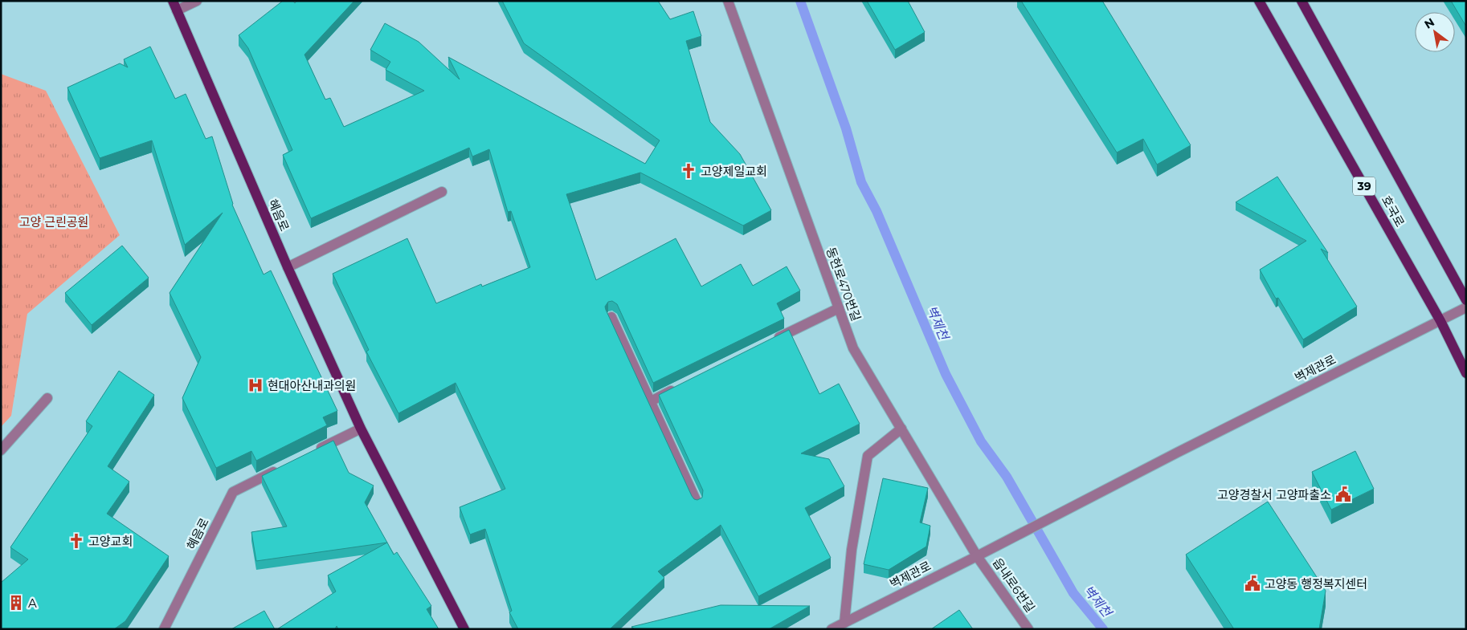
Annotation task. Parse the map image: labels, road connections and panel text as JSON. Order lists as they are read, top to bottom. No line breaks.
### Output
{"streets":{"main road":["39","호국로","혜음로"],"street":["동헌로470번길","벽제관로","읍내로6번길"]},"crossings":[["호국로","벽제관로"],["동헌로470번길","벽제관로"],["동헌로470번길","읍내로6번길"],["벽제관로","읍내로6번길"]],"water":["벽제천"],"parks":["고양 근린공원"],"places":{"church":["고양제일교회","고양교회"],"hospital":["현대아산내과의원"],"public building":["고양경찰서 고양파출소","고양동 행정복지센터"],"building":["A"]},"north":"top left"}
